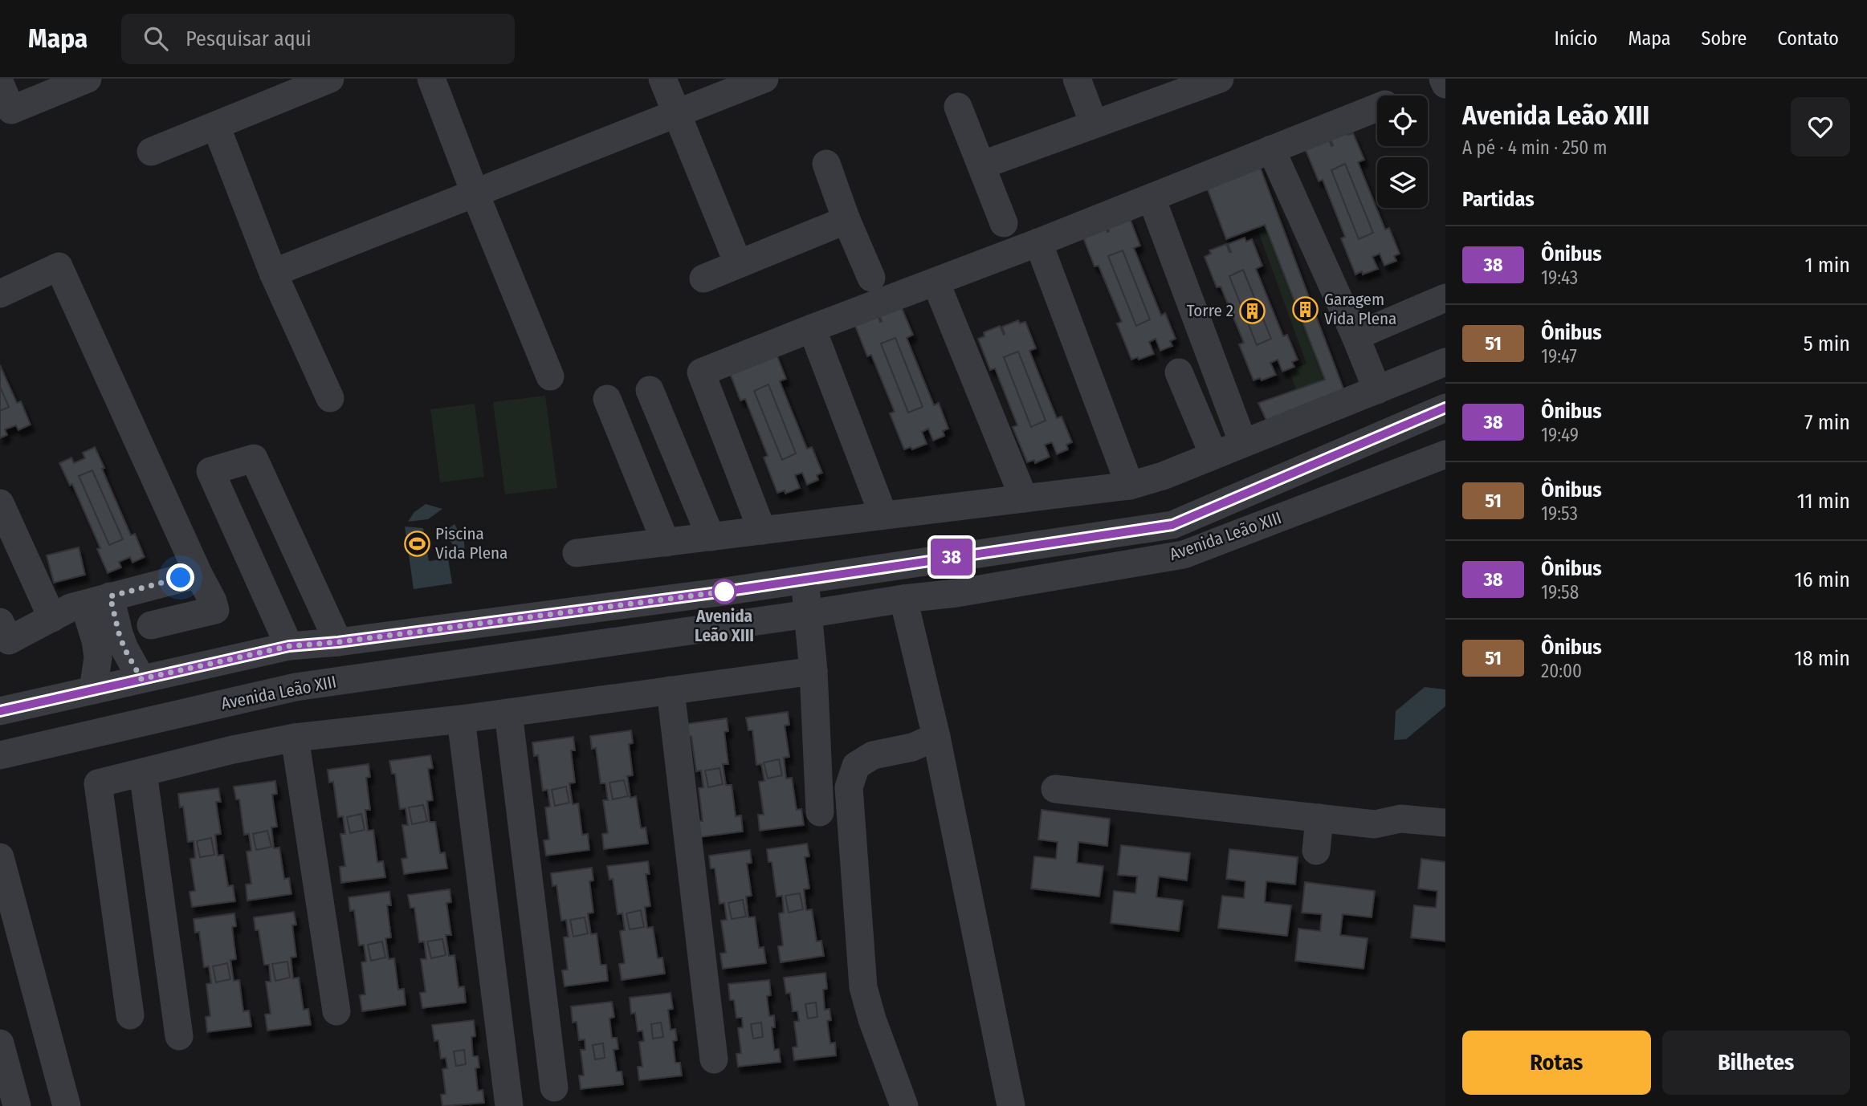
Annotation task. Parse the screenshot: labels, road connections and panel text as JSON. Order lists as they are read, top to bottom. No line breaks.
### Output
{"streets":{"street":["Avenida Leão XIII"]},"places":{"building":["Garagem Vida Plena","Torre 2"],"sports":["Piscina Vida Plena"],"other":["Avenida Leão XIII"]},"lines":["bus line 38"],"page":{"header":"Mapa","search":"Pesquisar aqui","nav":["Início","Mapa","Sobre","Contato"],"on_map":"38","heading":[["Avenida Leão XIII","A pé · 4 min · 250 m"],"Partidas"],"list":[{"mark":"38","name":"Ônibus","note":"19:43","value":"1 min"},{"mark":"51","name":"Ônibus","note":"19:47","value":"5 min"},{"mark":"38","name":"Ônibus","note":"19:49","value":"7 min"},{"mark":"51","name":"Ônibus","note":"19:53","value":"11 min"},{"mark":"38","name":"Ônibus","note":"19:58","value":"16 min"},{"mark":"51","name":"Ônibus","note":"20:00","value":"18 min"}],"buttons":["Rotas","Bilhetes"]}}
